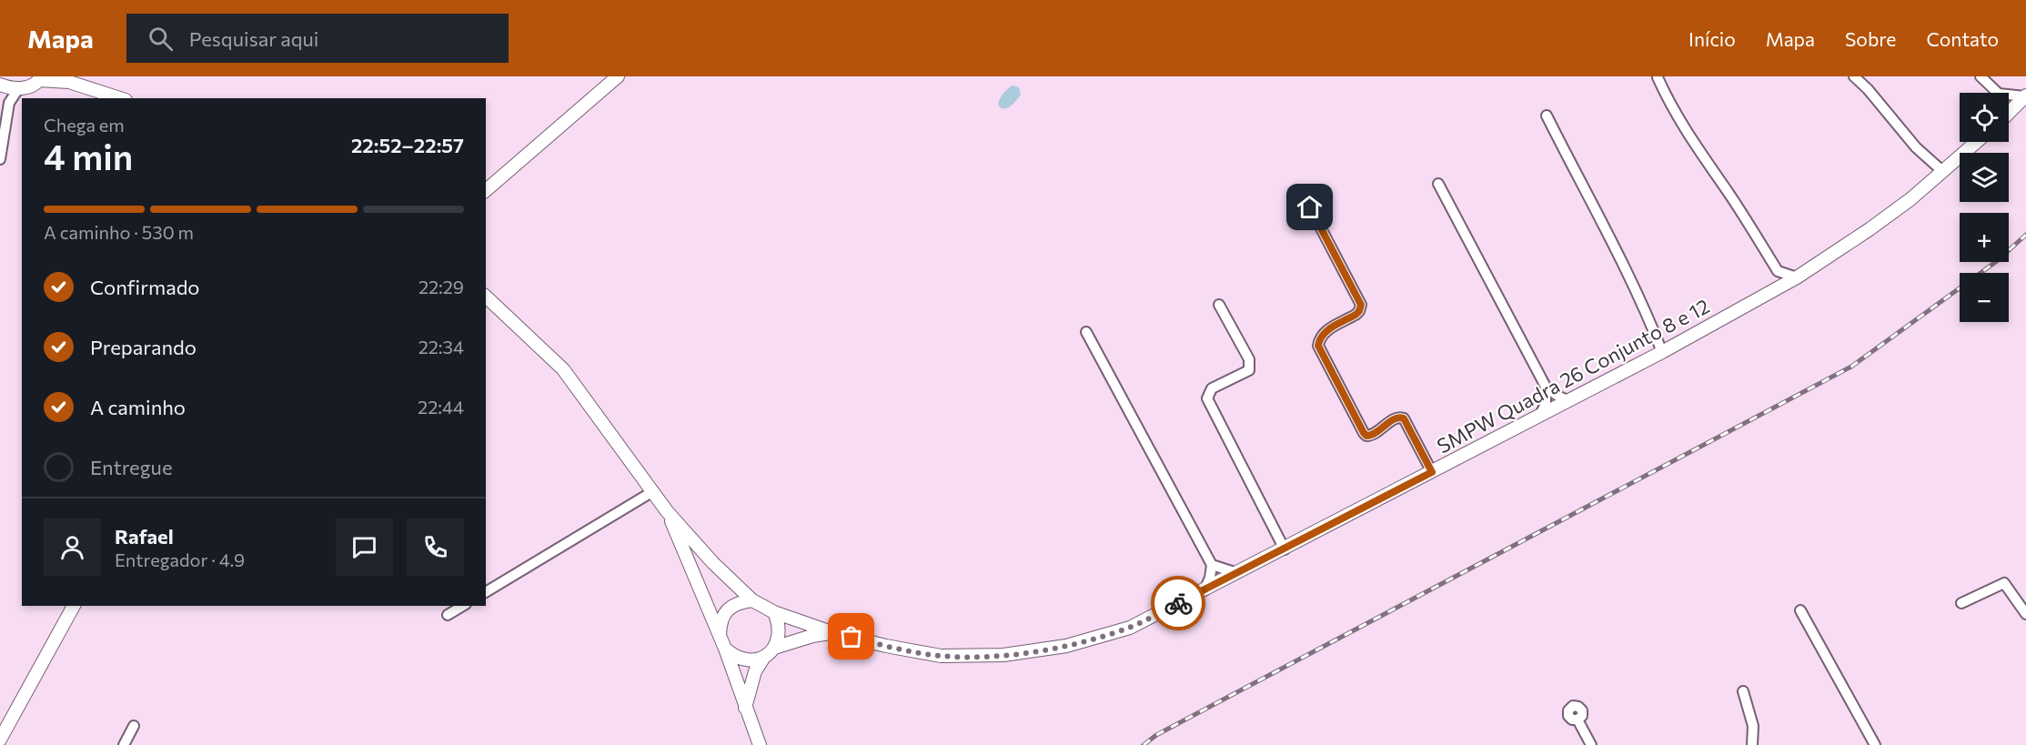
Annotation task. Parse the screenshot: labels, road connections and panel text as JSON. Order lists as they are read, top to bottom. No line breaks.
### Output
{"streets":{"street":["SMPW Quadra 26 Conjunto 8 e 12"]},"page":{"header":"Mapa","search":"Pesquisar aqui","nav":["Início","Mapa","Sobre","Contato"],"map_buttons":["+","−"],"heading":["4 min","Chega em","22:52–22:57"],"panel":["Rafael","Entregador · 4.9"],"bar":"A caminho · 530 m","list":[["Confirmado","22:29"],["Preparando","22:34"],["A caminho","22:44"],"Entregue"]}}
